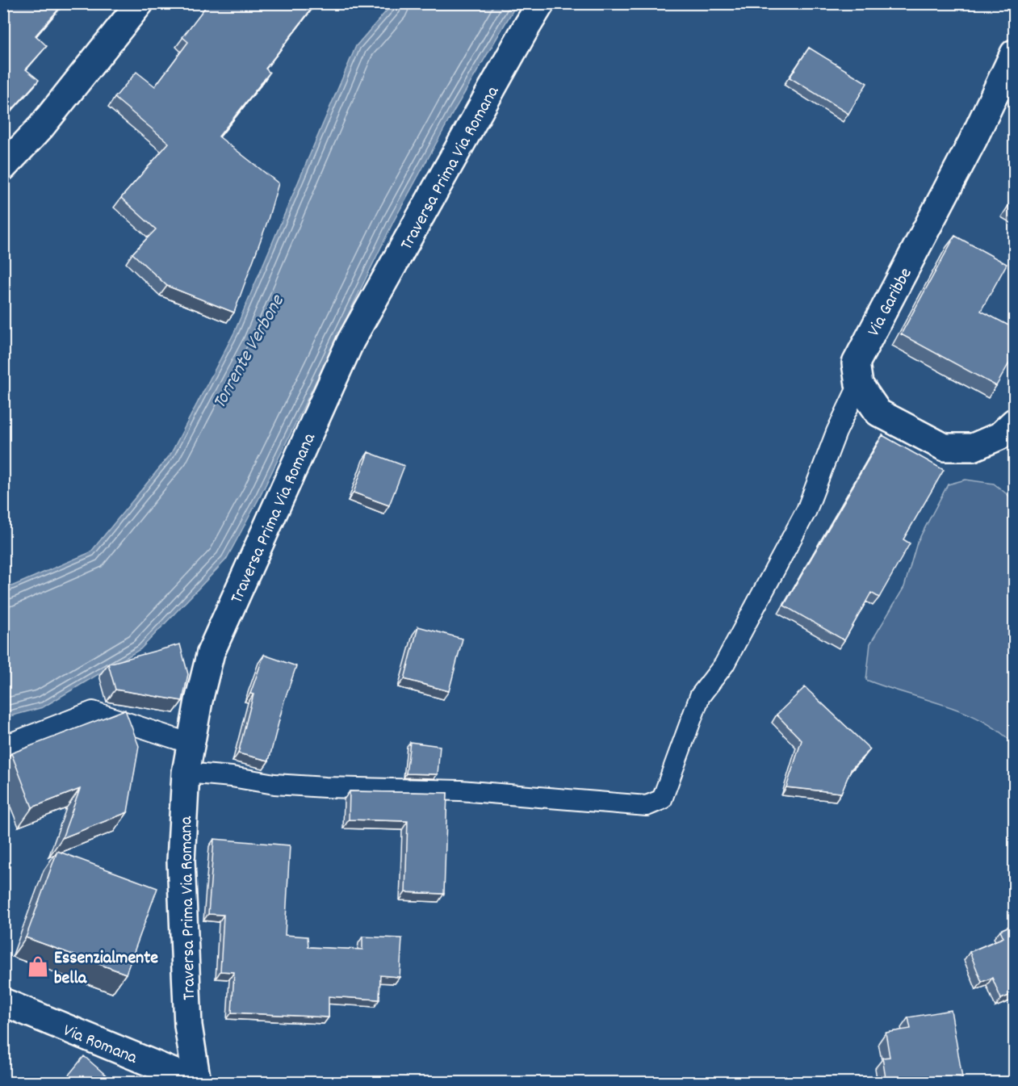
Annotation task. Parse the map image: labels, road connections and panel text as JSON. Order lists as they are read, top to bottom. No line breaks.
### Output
{"streets":{"street":["Traversa Prima Via Romana","Via Garibbe","Via Romana"]},"crossings":[["Traversa Prima Via Romana","Via Romana"]],"water":["Torrente Verbone"],"places":{"shop":["Essenzialmente bella"]}}
